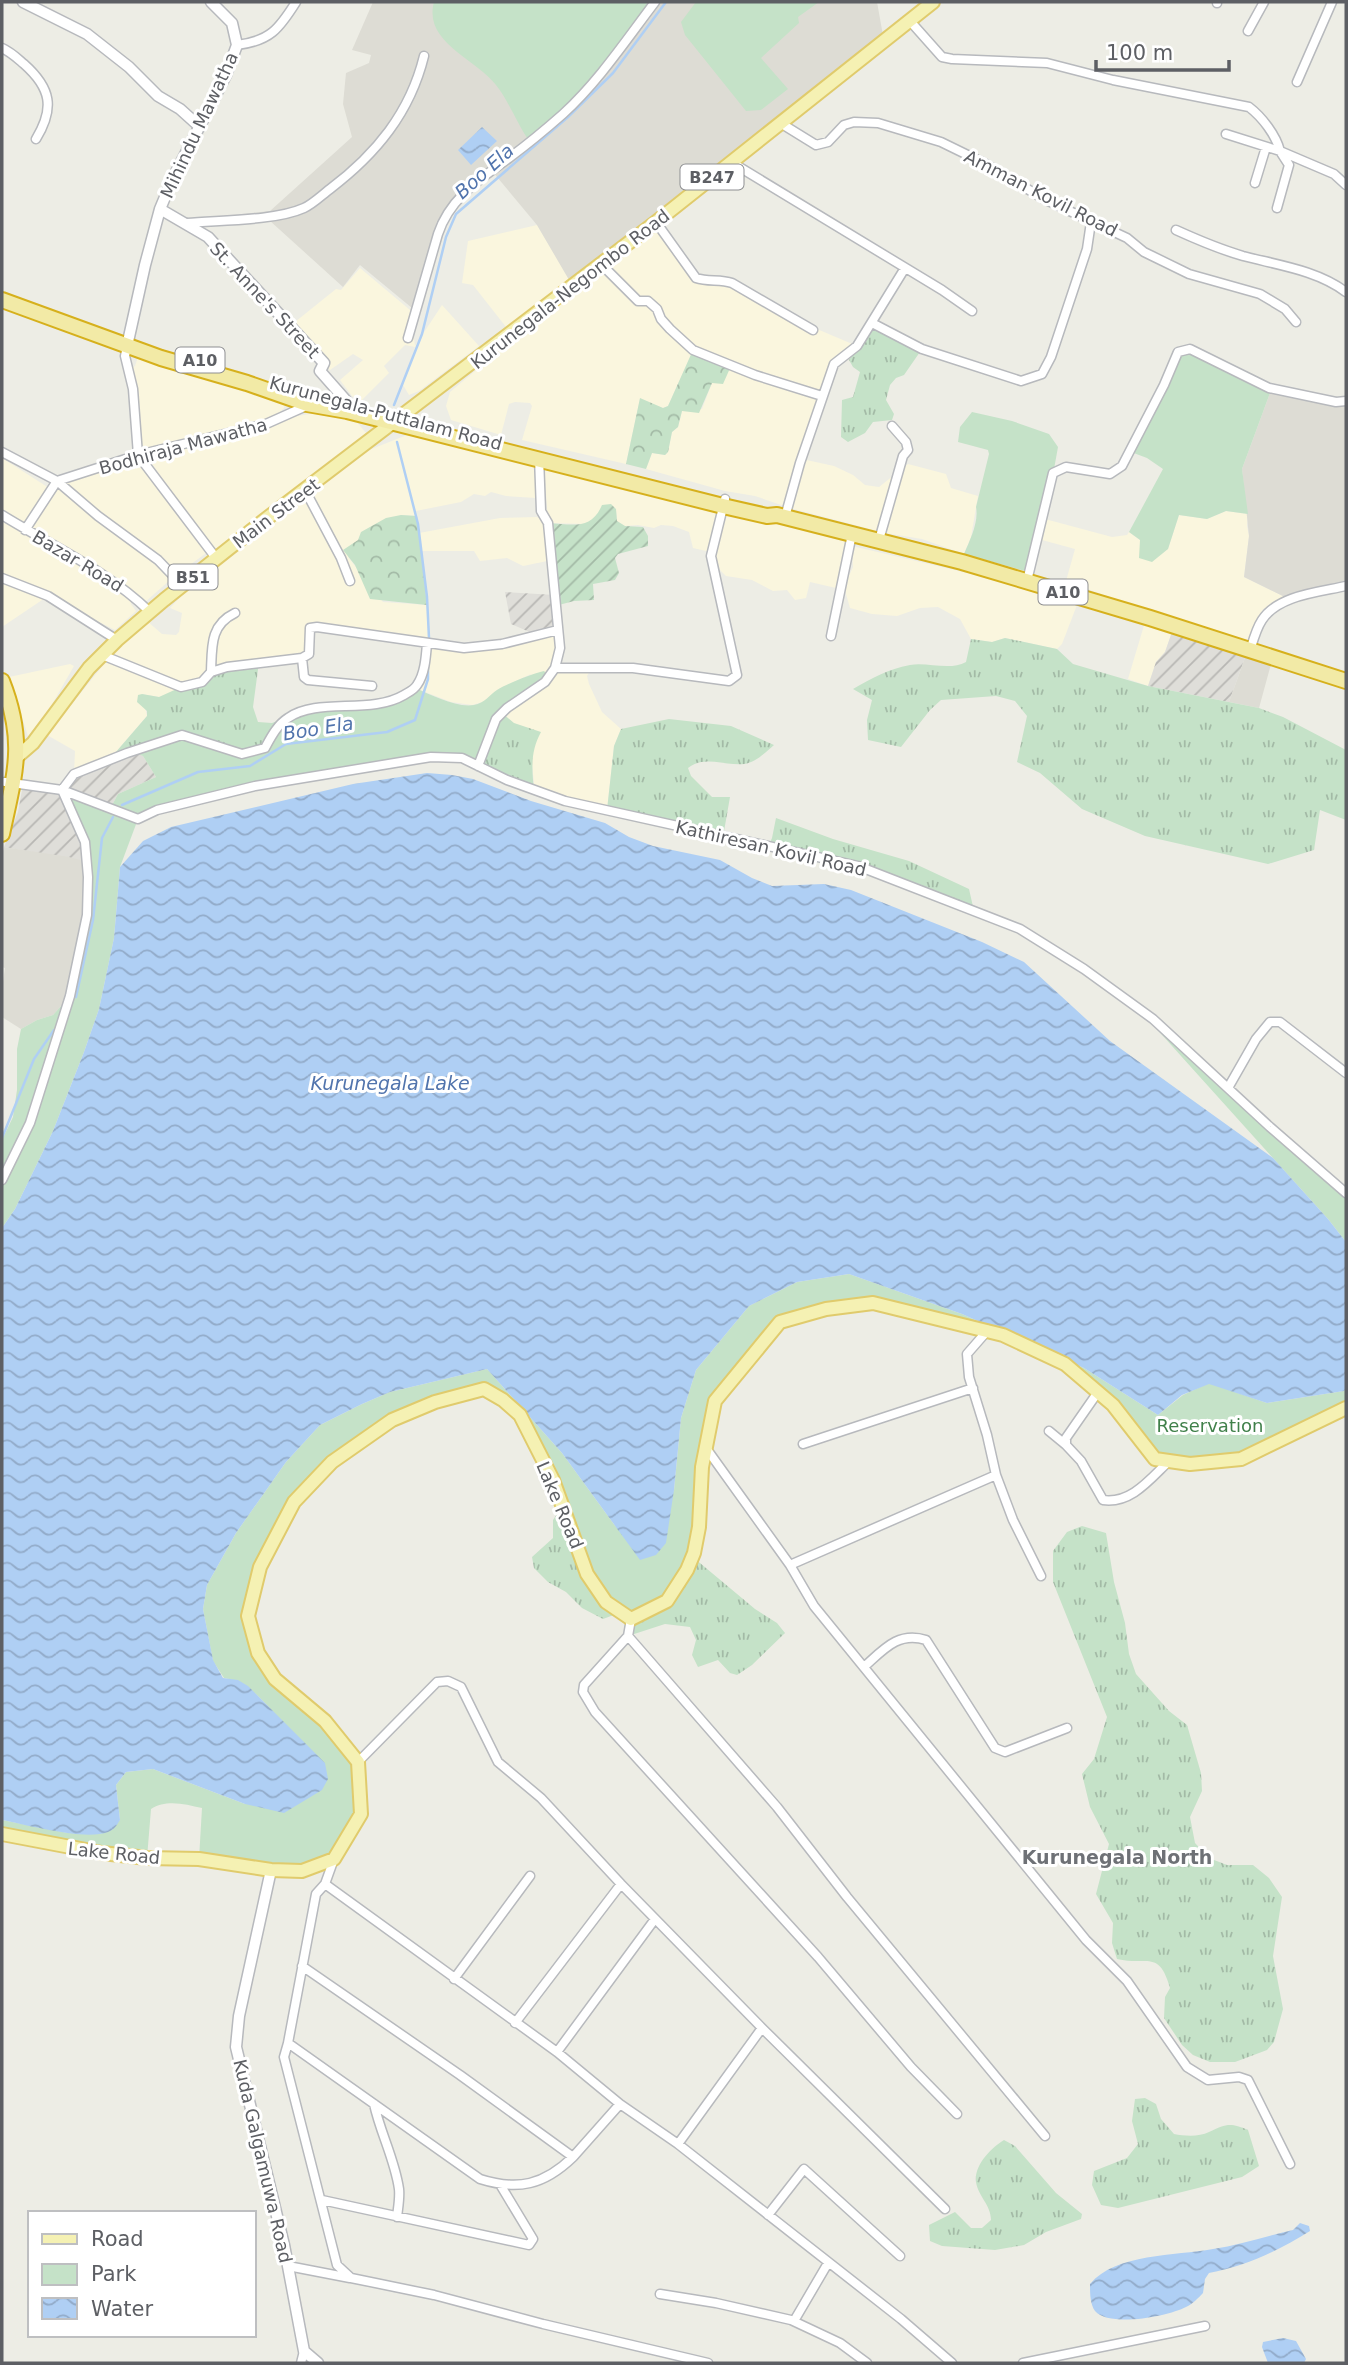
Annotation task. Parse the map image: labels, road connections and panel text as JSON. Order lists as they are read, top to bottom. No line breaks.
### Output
{"streets":{"highway":["A10","Kurunegala-Puttalam Road"],"main road":["B247","Kurunegala-Negombo Road","Main Street","B51","Lake Road"],"street":["Mihindu Mawatha","Amman Kovil Road","St. Anne's Street","Bodhiraja Mawatha","Bazar Road","Kathiresan Kovil Road","Kuda Galgamuwa Road"]},"crossings":[["Mihindu Mawatha","St. Anne's Street"],["Mihindu Mawatha","Kurunegala-Puttalam Road"],["Amman Kovil Road","Kurunegala-Negombo Road"],["Kurunegala-Negombo Road","Kurunegala-Puttalam Road"],["Kurunegala-Negombo Road","Main Street"],["St. Anne's Street","Kurunegala-Puttalam Road"],["Kurunegala-Puttalam Road","Bodhiraja Mawatha"],["Kurunegala-Puttalam Road","Main Street"],["Main Street","Bazar Road"],["Lake Road","Kuda Galgamuwa Road"]],"districts":["Kurunegala North"],"water":["Boo Ela","Kurunegala Lake"],"parks":["Reservation"],"legend":["Road","Park","Water"],"scale_bar":"100 m"}
